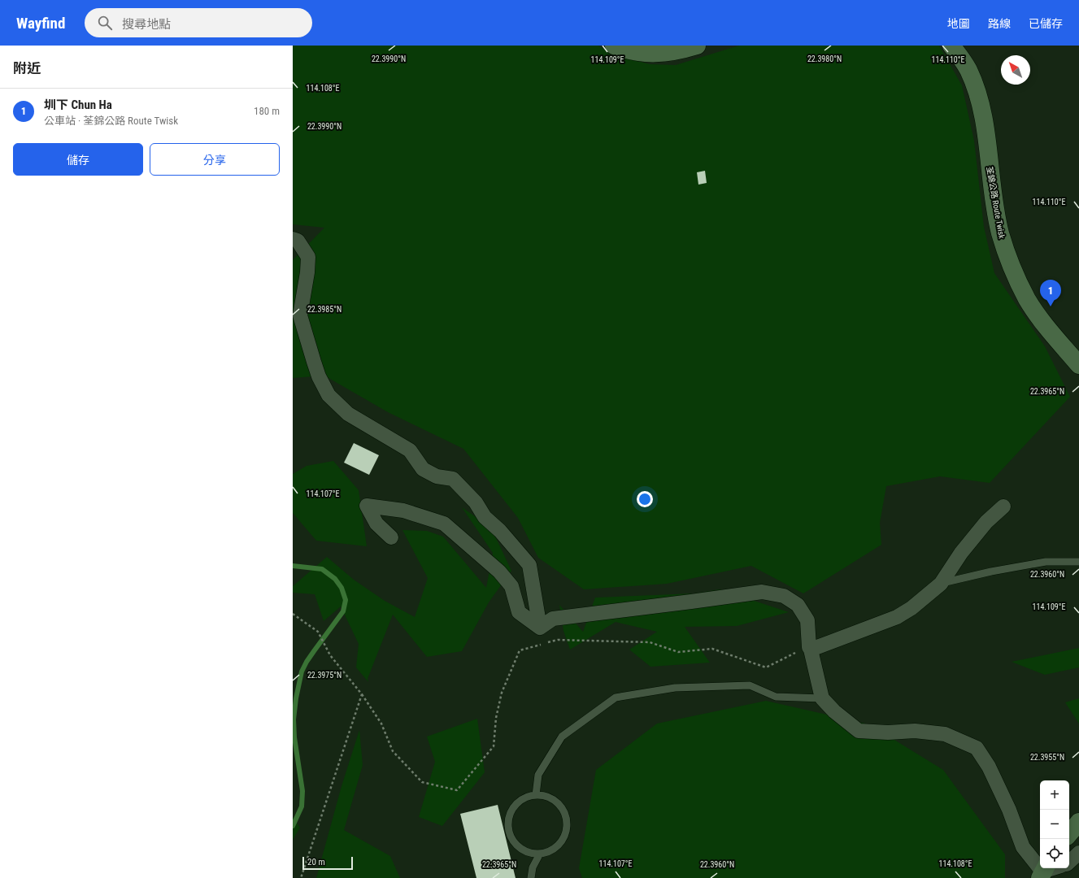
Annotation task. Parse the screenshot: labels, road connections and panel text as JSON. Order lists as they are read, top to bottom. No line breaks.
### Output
{"streets":{"main road":["荃錦公路 Route Twisk"]},"scale_bar":"20 m","north":"top left","page":{"header":"Wayfind","search":"搜尋地點","nav":["地圖","路線","已儲存"],"heading":"附近","list":[{"mark":"1","name":"圳下 Chun Ha","note":"公車站 · 荃錦公路 Route Twisk","value":"180 m"}],"buttons":["儲存","分享"],"pins":"1","map_buttons":["+","−"],"scale":"20 m"},"coordinates":["22.3990°N","22.3980°N","114.109°E","114.110°E","114.108°E","22.3985°N","22.3965°N","114.107°E","22.3960°N","22.3975°N","22.3955°N"]}
